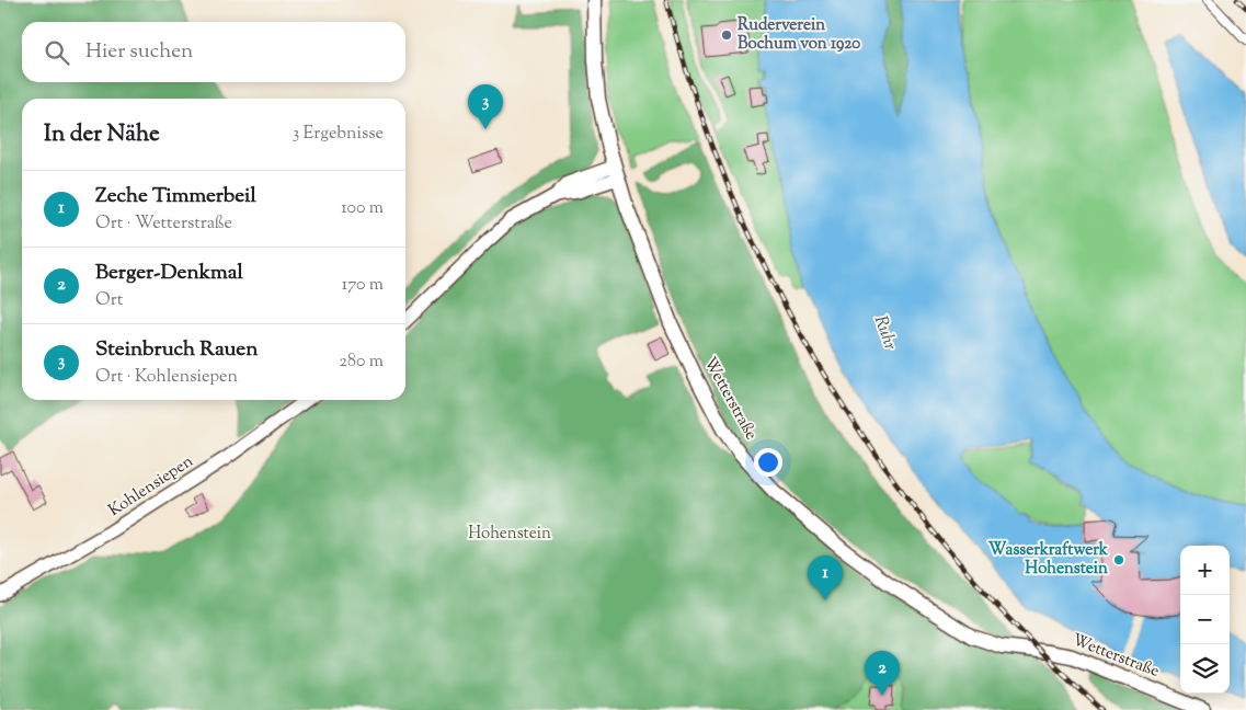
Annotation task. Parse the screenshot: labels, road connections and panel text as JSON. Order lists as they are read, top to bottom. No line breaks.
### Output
{"streets":{"main road":["Wetterstraße"],"street":["Kohlensiepen"]},"water":["Ruhr"],"parks":["Hohenstein"],"places":["Ruderverein Bochum von 1920","Wasserkraftwerk Hohenstein"],"page":{"search":"Hier suchen","pins":["3","1","2"],"heading":["In der Nähe","3 Ergebnisse"],"list":[{"mark":"1","name":"Zeche Timmerbeil","note":"Ort · Wetterstraße","value":"100 m"},{"mark":"2","name":"Berger-Denkmal","note":"Ort","value":"170 m"},{"mark":"3","name":"Steinbruch Rauen","note":"Ort · Kohlensiepen","value":"280 m"}],"map_buttons":["+","−"]}}
